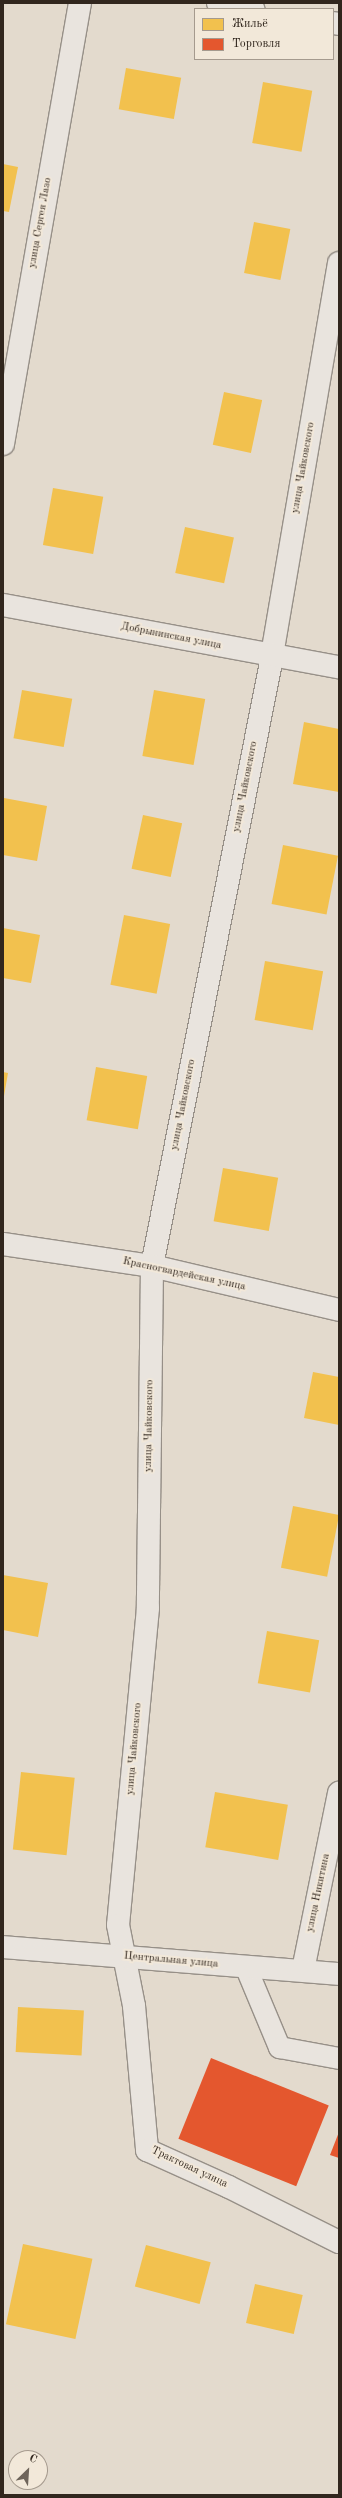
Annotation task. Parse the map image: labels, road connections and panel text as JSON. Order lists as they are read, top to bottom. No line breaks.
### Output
{"streets":{"street":["улица Сергея Лазо","улица Чайковского","Добрынинская улица","Красногвардейская улица","улица Никитина","Центральная улица","Трактовая улица"]},"crossings":[["улица Чайковского","Добрынинская улица"],["улица Чайковского","Красногвардейская улица"],["улица Чайковского","Центральная улица"],["улица Чайковского","Трактовая улица"],["улица Никитина","Центральная улица"],["Центральная улица","Трактовая улица"]],"legend":["Жильё","Торговля"],"north":"top right"}
